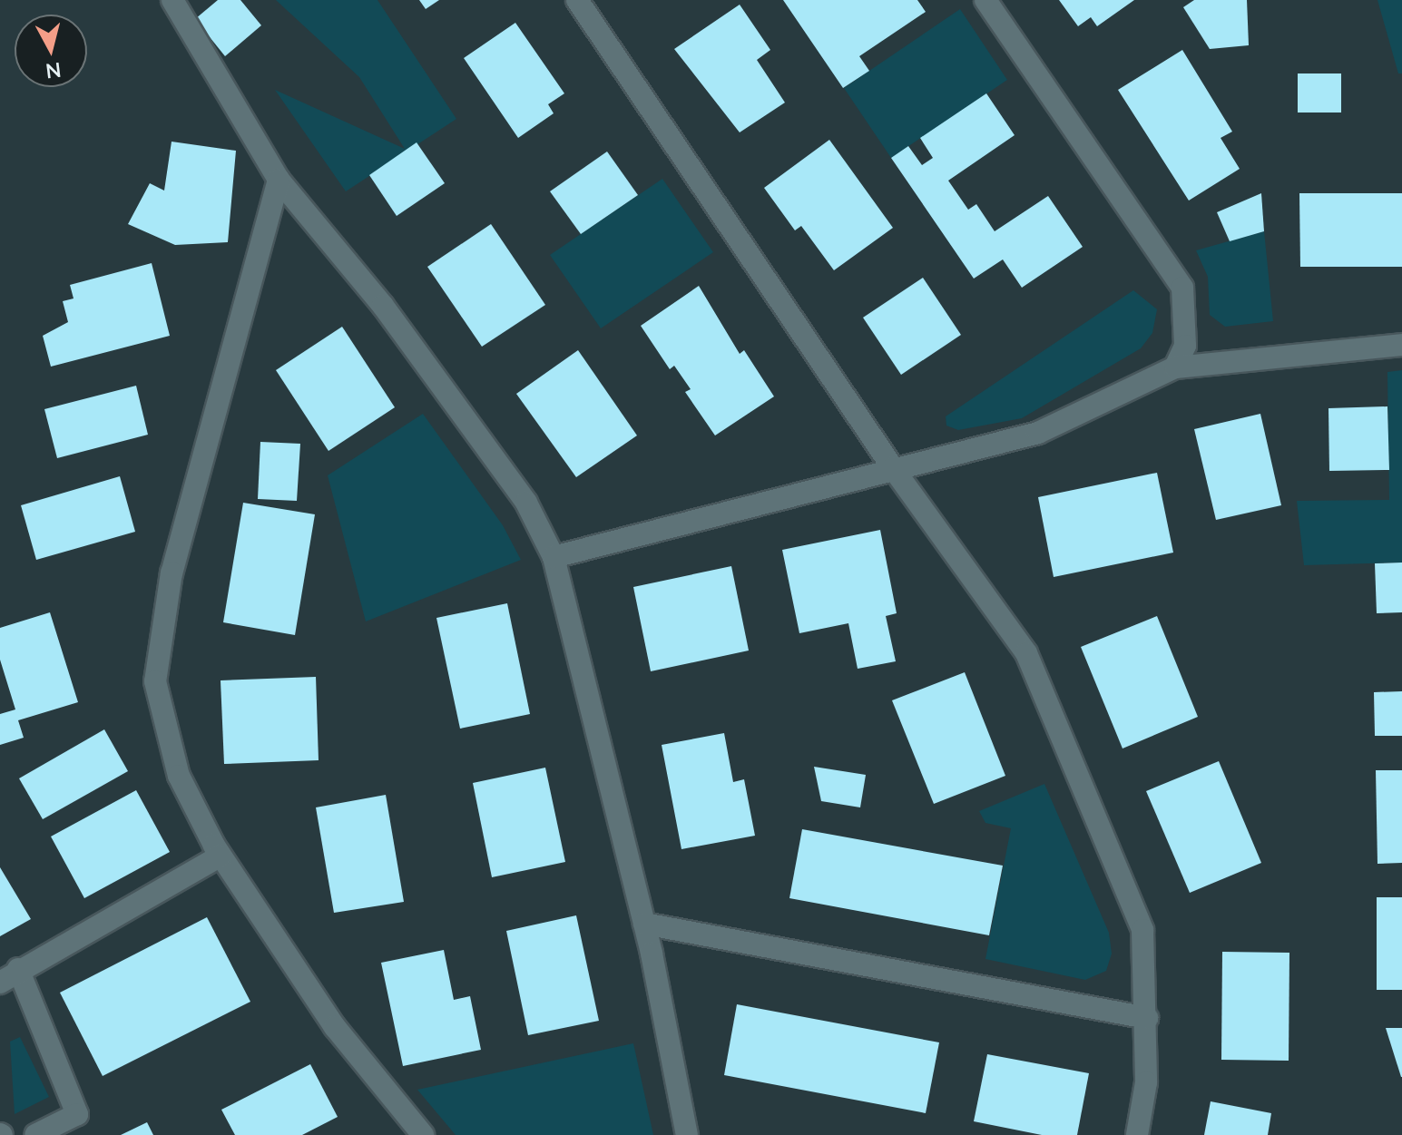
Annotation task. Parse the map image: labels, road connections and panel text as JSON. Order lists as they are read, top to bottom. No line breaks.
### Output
{"north":"bottom"}
